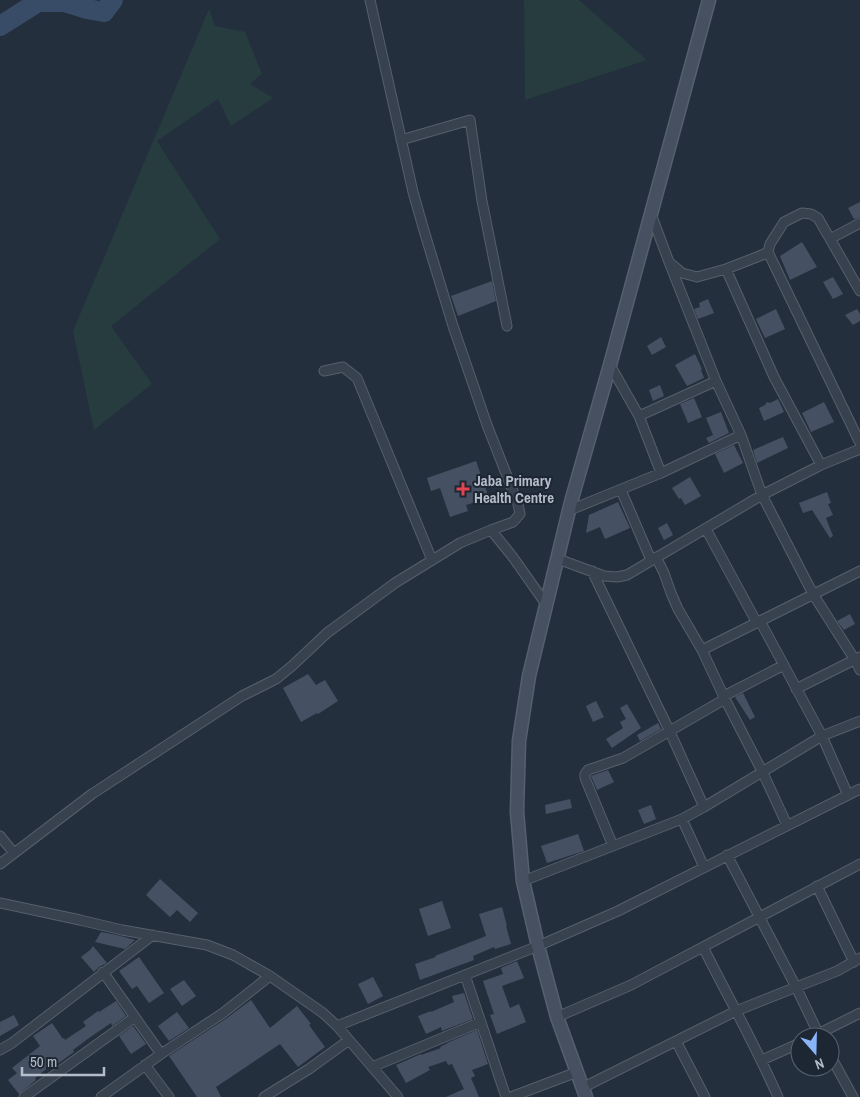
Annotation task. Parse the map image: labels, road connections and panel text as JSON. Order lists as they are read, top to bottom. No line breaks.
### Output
{"places":{"health":["Jaba Primary Health Centre"]},"scale_bar":"50 m","north":"bottom"}
